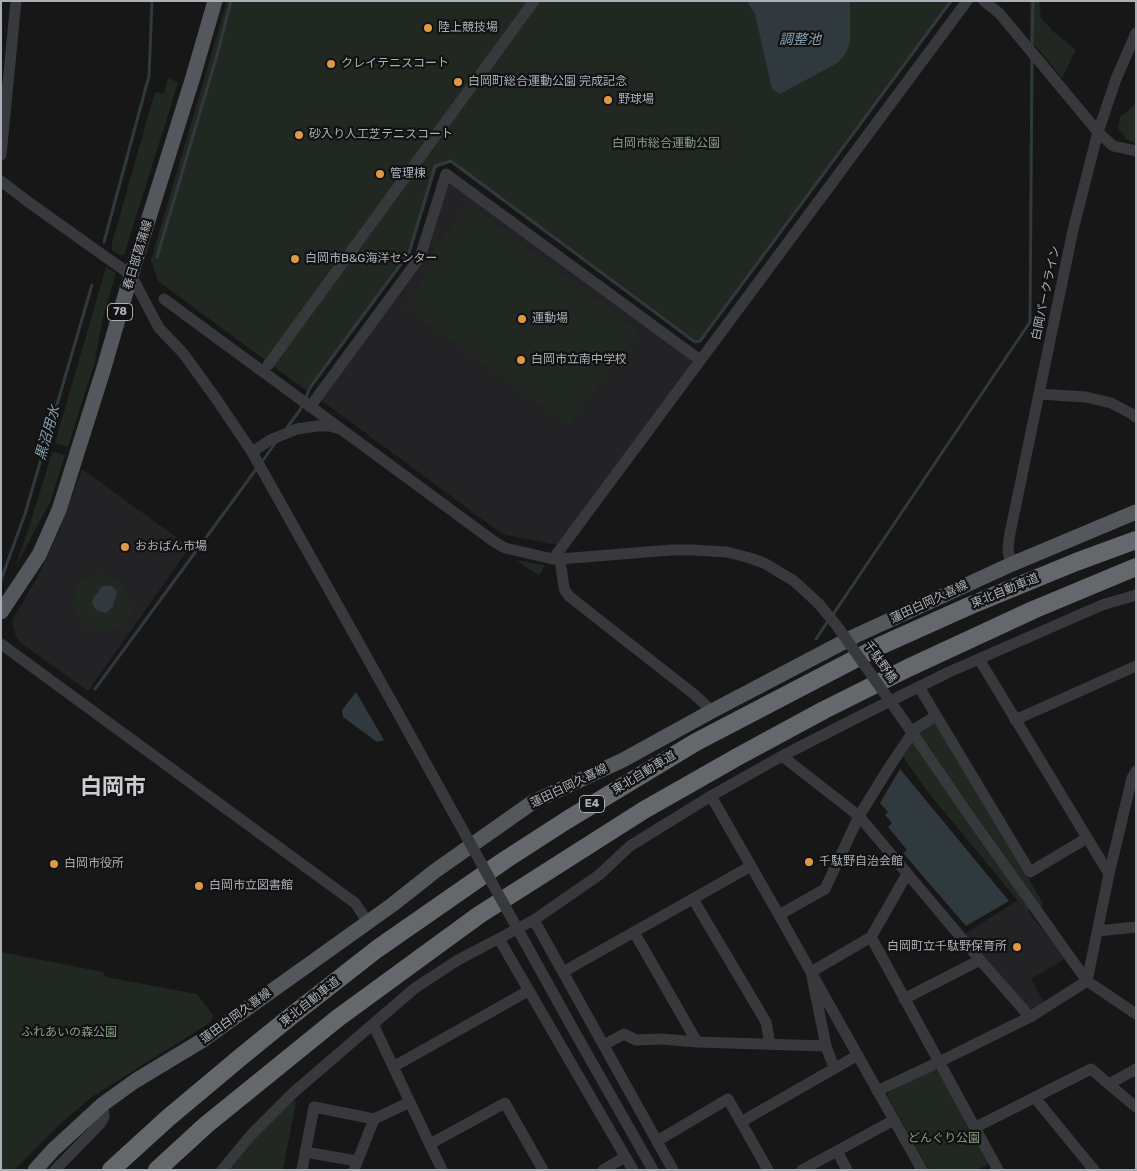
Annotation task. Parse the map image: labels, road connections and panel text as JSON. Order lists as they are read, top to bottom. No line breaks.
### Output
{"streets":{"highway":["東北自動車道","E4"],"main road":["春日部菖蒲線","78","蓮田白岡久喜線"],"street":["白岡パークライン","千駄野橋"]},"crossings":[["白岡パークライン","蓮田白岡久喜線"]],"districts":["白岡市"],"water":["調整池","黒沼用水"],"parks":["白岡市総合運動公園","ふれあいの森公園","どんぐり公園"],"places":["陸上競技場","クレイテニスコート","白岡町総合運動公園 完成記念","野球場","砂入り人工芝テニスコート","管理棟","白岡市B&G海洋センター","運動場","白岡市立南中学校","おおばん市場","千駄野自治会館","白岡市役所","白岡市立図書館","白岡町立千駄野保育所"]}
